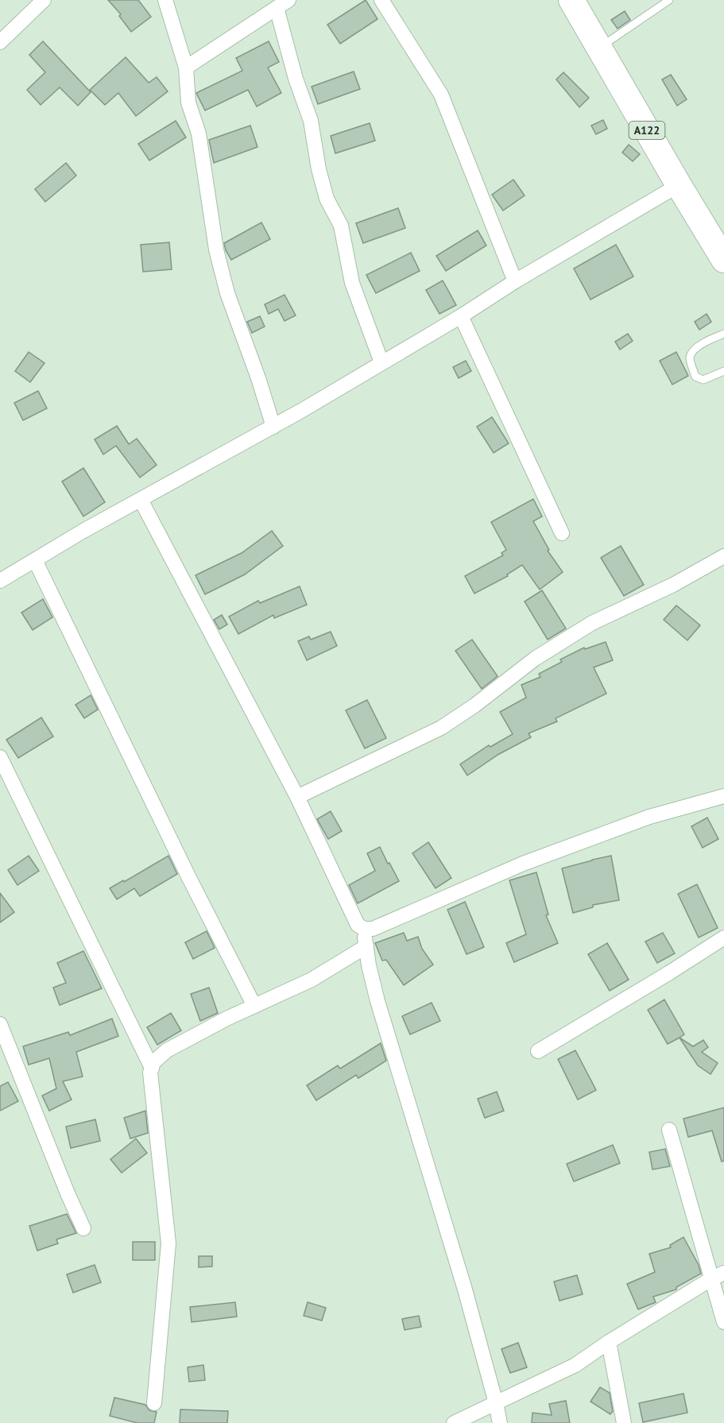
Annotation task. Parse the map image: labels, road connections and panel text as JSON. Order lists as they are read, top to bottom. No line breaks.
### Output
{"streets":{"highway":["A122"]}}
